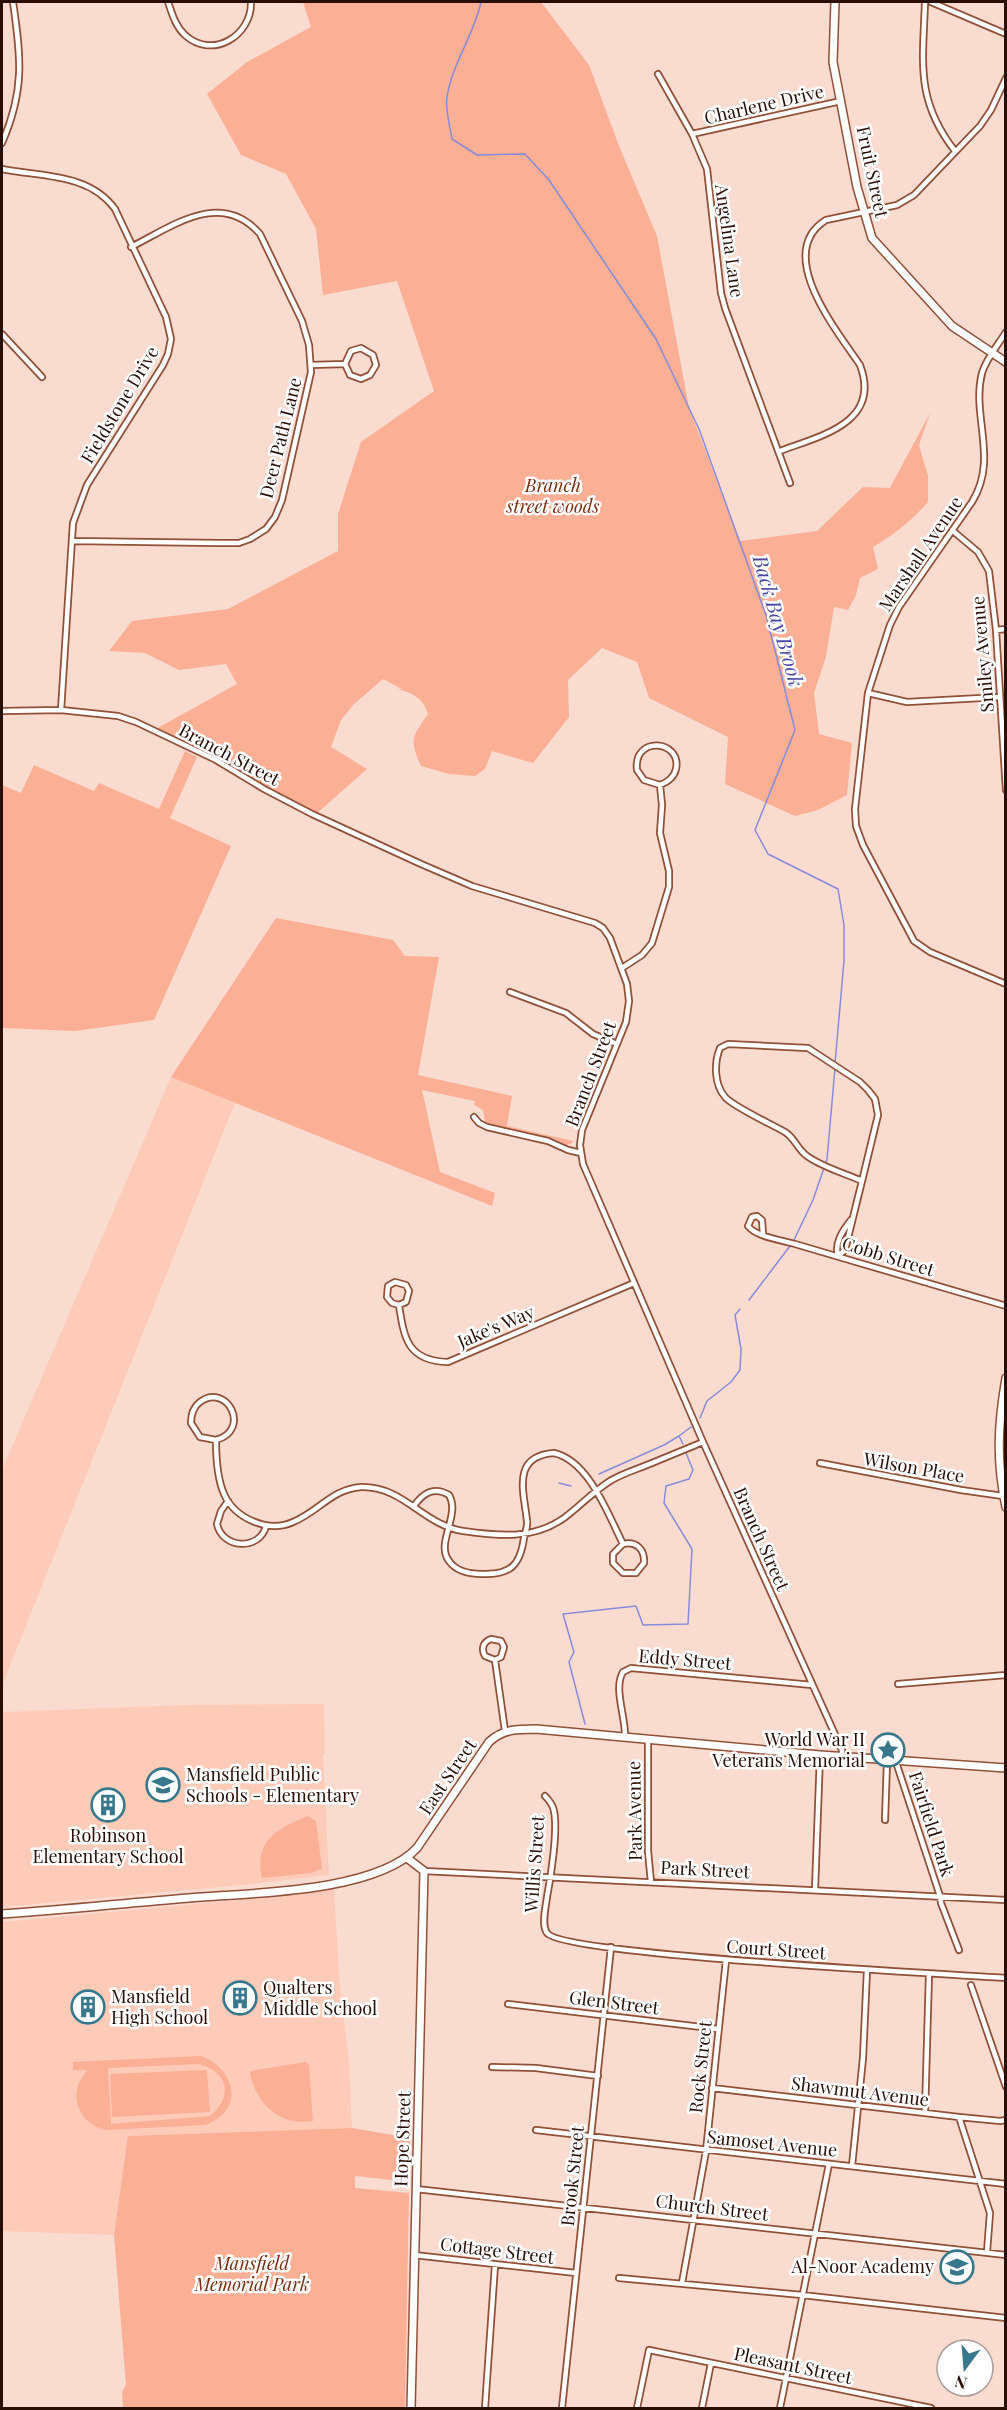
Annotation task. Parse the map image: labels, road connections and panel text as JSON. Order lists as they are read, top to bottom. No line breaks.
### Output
{"streets":{"main road":["Fruit Street","East Street","Hope Street"],"street":["Charlene Drive","Angelina Lane","Fieldstone Drive","Deer Path Lane","Marshall Avenue","Smiley Avenue","Branch Street","Cobb Street","Jake's Way","Wilson Place","Eddy Street","Park Avenue","Fairfield Park","Willis Street","Park Street","Court Street","Glen Street","Rock Street","Shawmut Avenue","Samoset Avenue","Brook Street","Church Street","Cottage Street","Pleasant Street"]},"crossings":[["Charlene Drive","Fruit Street"],["Charlene Drive","Angelina Lane"],["Fruit Street","Marshall Avenue"],["Fieldstone Drive","Deer Path Lane"],["Fieldstone Drive","Branch Street"],["Marshall Avenue","Smiley Avenue"],["Branch Street","Jake's Way"],["Branch Street","Eddy Street"],["Park Avenue","Park Street"],["Fairfield Park","Park Street"],["Willis Street","Park Street"],["Willis Street","Court Street"],["Park Street","Hope Street"],["Court Street","Rock Street"],["Court Street","Brook Street"],["Glen Street","Rock Street"],["Glen Street","Brook Street"],["Rock Street","Shawmut Avenue"],["Rock Street","Samoset Avenue"],["Rock Street","Church Street"],["Hope Street","Church Street"],["Hope Street","Cottage Street"],["Samoset Avenue","Brook Street"],["Brook Street","Church Street"],["Brook Street","Cottage Street"]],"water":["Back Bay Brook"],"parks":["Branch street woods","Mansfield Memorial Park"],"places":{"place":["World War II Veterans Memorial"],"school or university":["Mansfield Public Schools - Elementary","Al-Noor Academy"],"building":["Robinson Elementary School","Qualters Middle School","Mansfield High School"]},"north":"bottom"}
